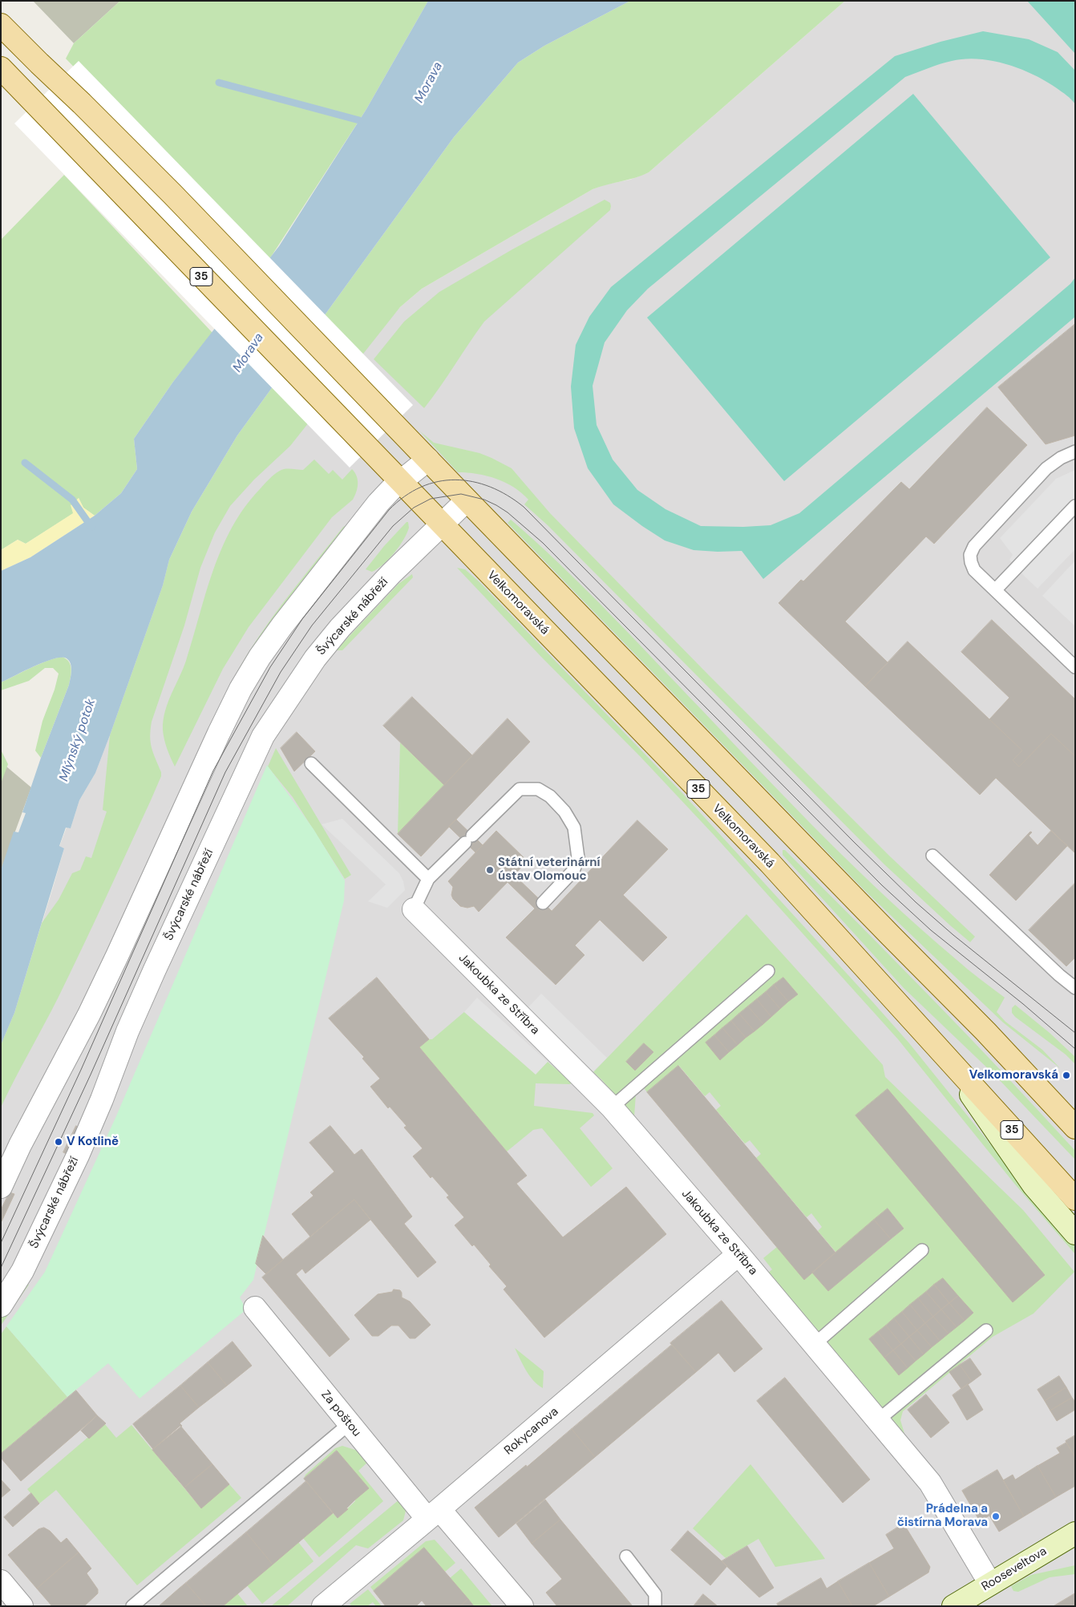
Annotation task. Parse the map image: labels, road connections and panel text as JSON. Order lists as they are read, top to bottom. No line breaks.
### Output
{"streets":{"main road":["35","Velkomoravská"],"street":["Švýcarské nábřeží","Jakoubka ze Stříbra","Za poštou","Rokycanova","Rooseveltova"]},"crossings":[["Velkomoravská","Švýcarské nábřeží"],["Jakoubka ze Stříbra","Rokycanova"],["Jakoubka ze Stříbra","Rooseveltova"],["Za poštou","Rokycanova"]],"water":["Morava","Mlýnský potok"],"places":["Státní veterinární ústav Olomouc","Velkomoravská","V Kotlině","Prádelna a čistírna Morava"]}
